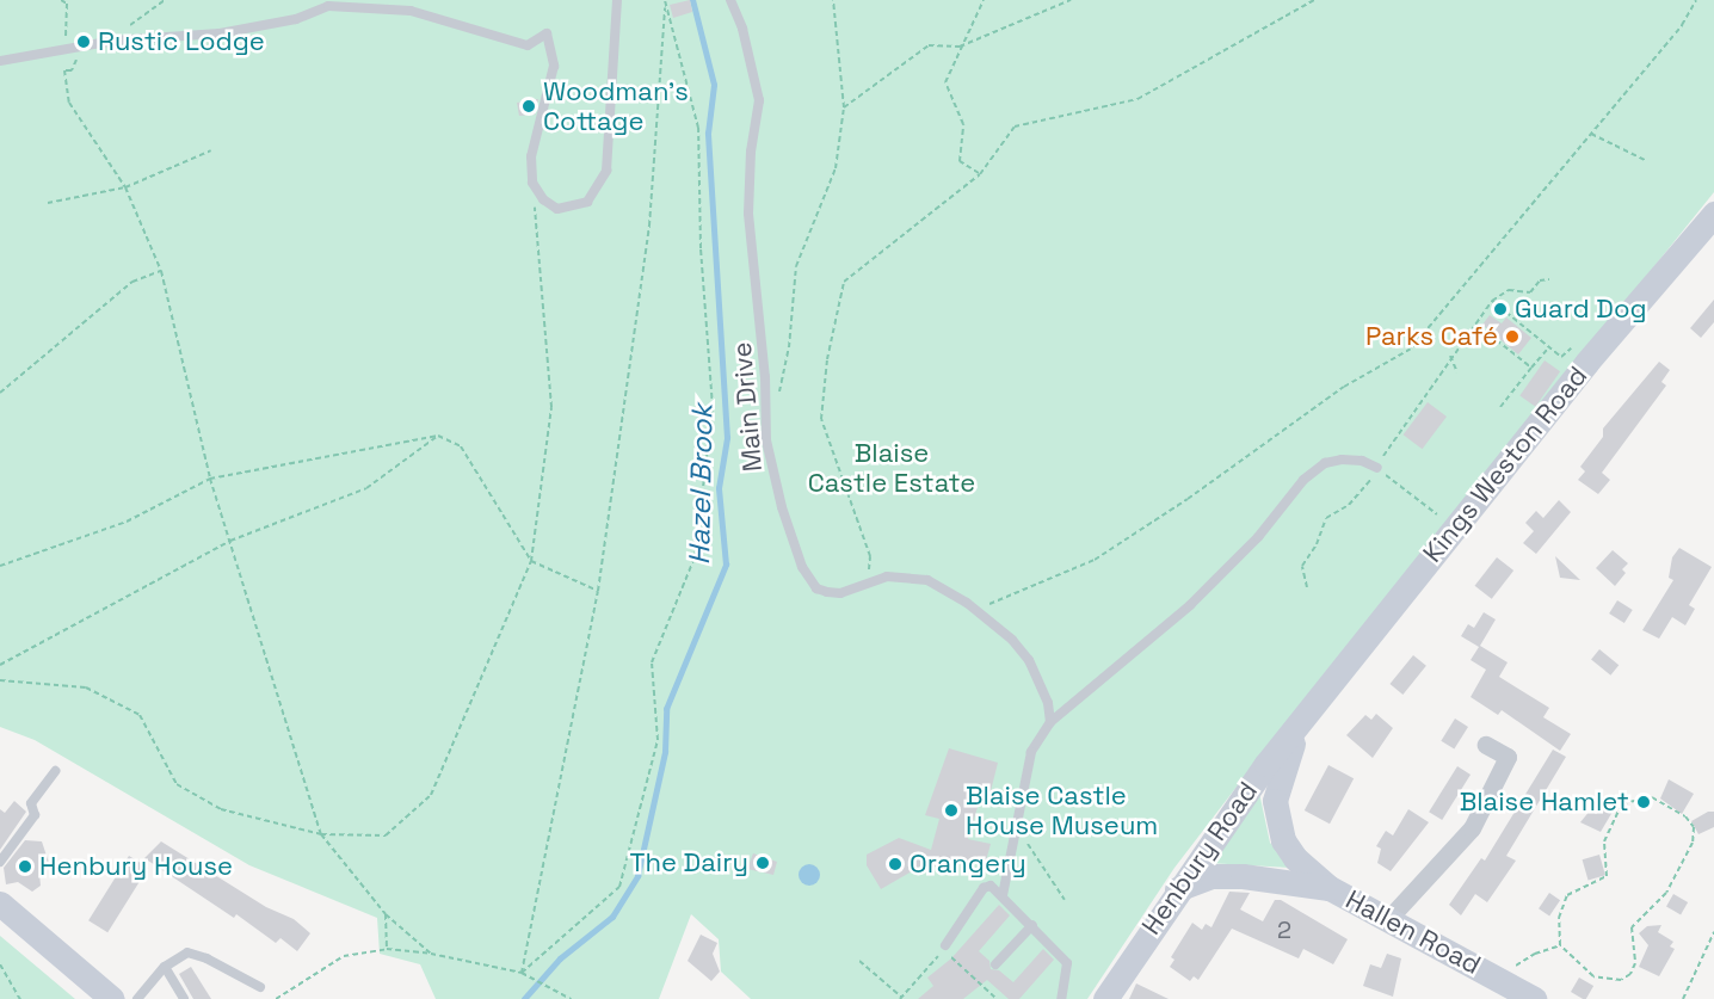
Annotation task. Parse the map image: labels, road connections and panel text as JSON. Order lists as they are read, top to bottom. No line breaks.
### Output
{"streets":{"main road":["Kings Weston Road","Henbury Road","Hallen Road"],"lane":["Main Drive"]},"crossings":[["Kings Weston Road","Henbury Road"],["Kings Weston Road","Hallen Road"],["Henbury Road","Hallen Road"]],"water":["Hazel Brook"],"parks":["Blaise Castle Estate"],"places":["Rustic Lodge","Woodman's Cottage","Guard Dog","Parks Café","Blaise Hamlet","Blaise Castle House Museum","The Dairy","Orangery","Henbury House"],"house_numbers":["2"]}
